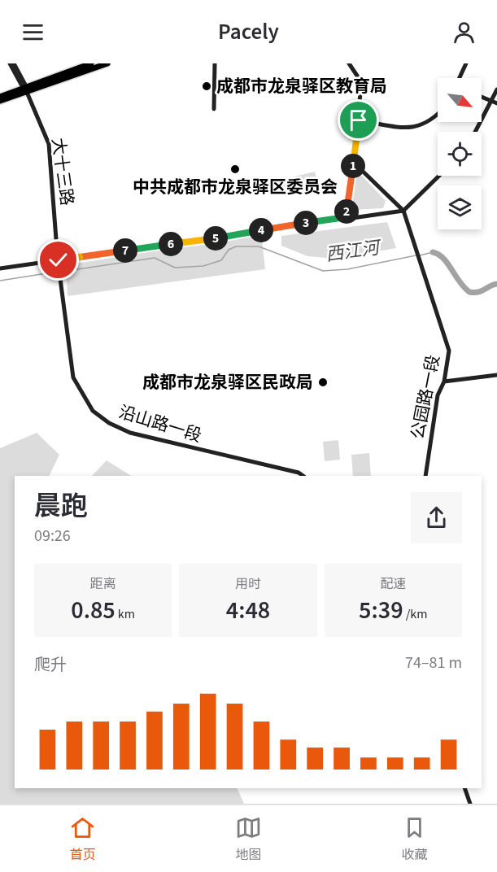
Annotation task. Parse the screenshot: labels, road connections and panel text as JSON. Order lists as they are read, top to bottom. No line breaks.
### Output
{"streets":{"street":["大十三路","公园路一段","沿山路一段"]},"crossings":[["大十三路","沿山路一段"]],"water":["西江河"],"places":["成都市龙泉驿区教育局","中共成都市龙泉驿区委员会","成都市龙泉驿区民政局"],"north":"bottom right","page":{"header":"Pacely","pins":["1","2","3","4","5","6","7"],"heading":["晨跑","09:26"],"stats":[["距离","0.85 km"],["用时","4:48"],["配速","5:39 /km"]],"chart":["爬升","74–81 m"],"tabs":["首页","地图","收藏"]}}
